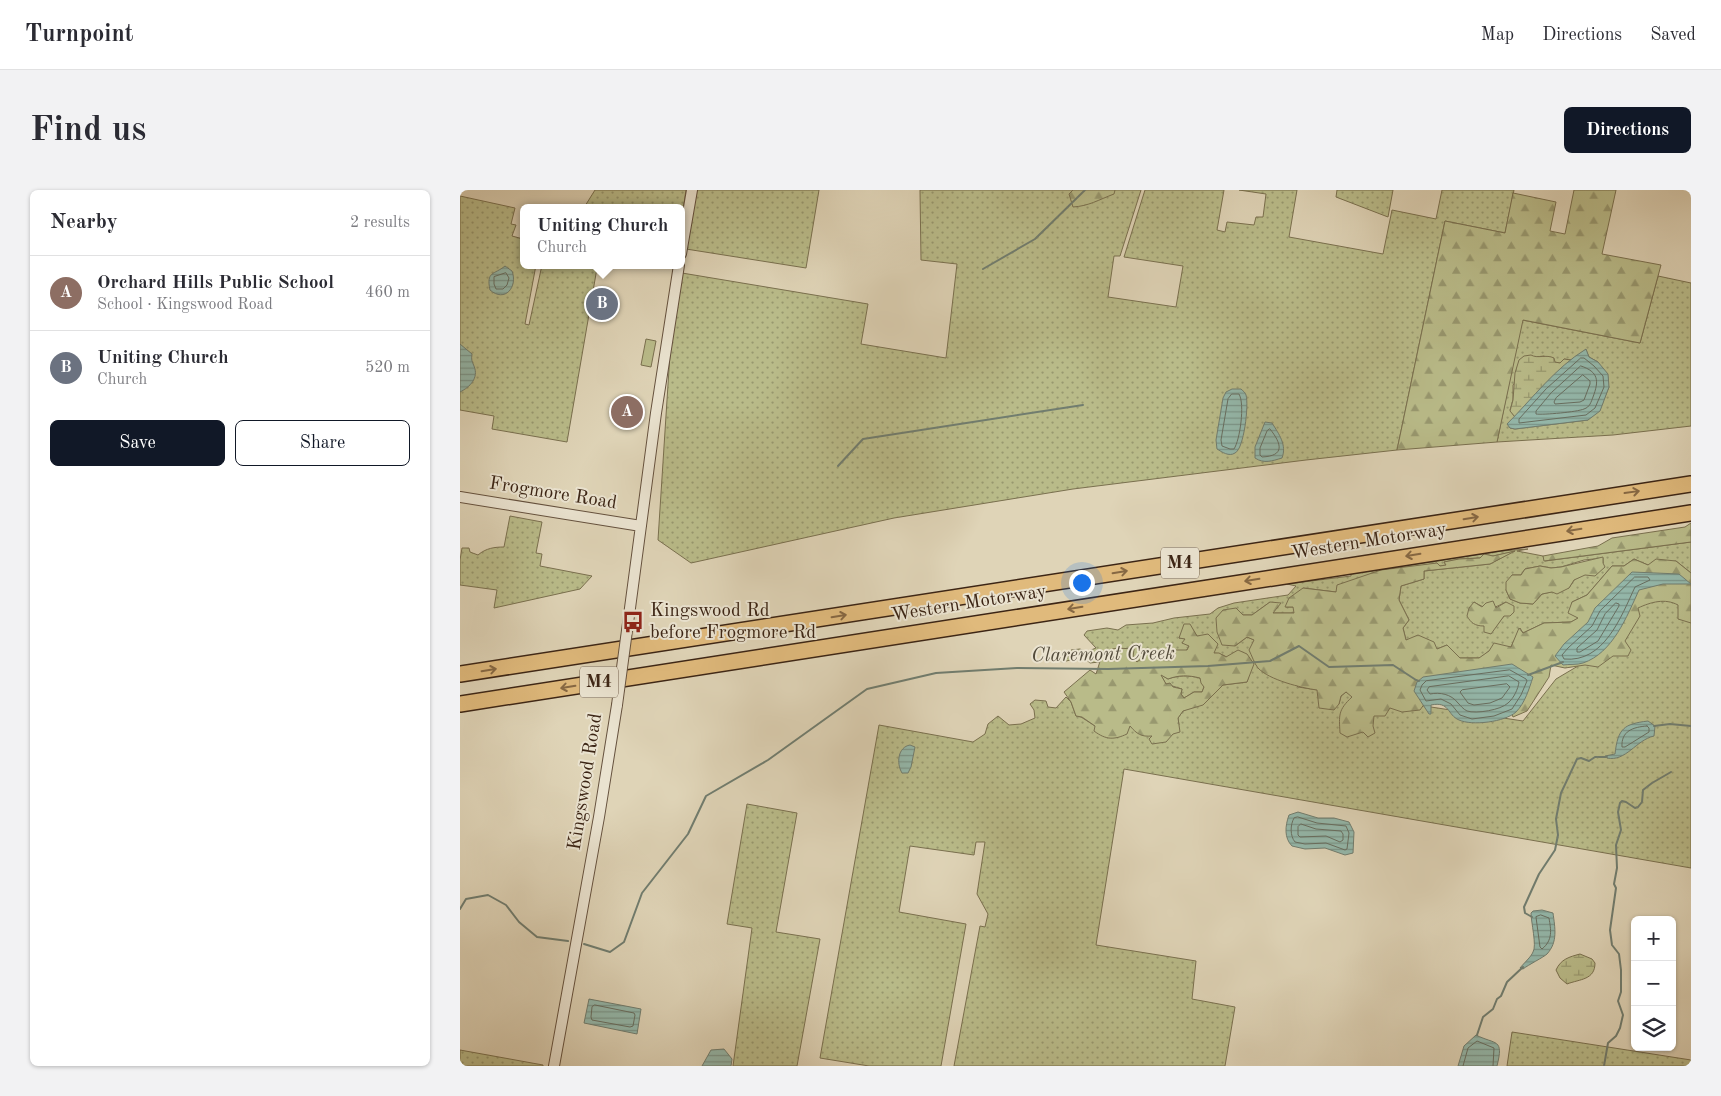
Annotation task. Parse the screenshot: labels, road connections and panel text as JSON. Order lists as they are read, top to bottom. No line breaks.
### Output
{"streets":{"highway":["Western Motorway","M4"],"street":["Frogmore Road","Kingswood Road"]},"crossings":[["Frogmore Road","Kingswood Road"]],"water":["Claremont Creek"],"places":{"bus stop":["Kingswood Rd before Frogmore Rd"]},"page":{"header":"Turnpoint","nav":["Map","Directions","Saved"],"buttons":["Directions",["Save","Share"]],"title":"Find us","heading":["Nearby","2 results"],"popup":["Uniting Church","Church"],"list":[{"mark":"A","name":"Orchard Hills Public School","note":"School · Kingswood Road","value":"460 m"},{"mark":"B","name":"Uniting Church","note":"Church","value":"520 m"}],"pins":["B","A"],"map_buttons":["+","−"]}}
